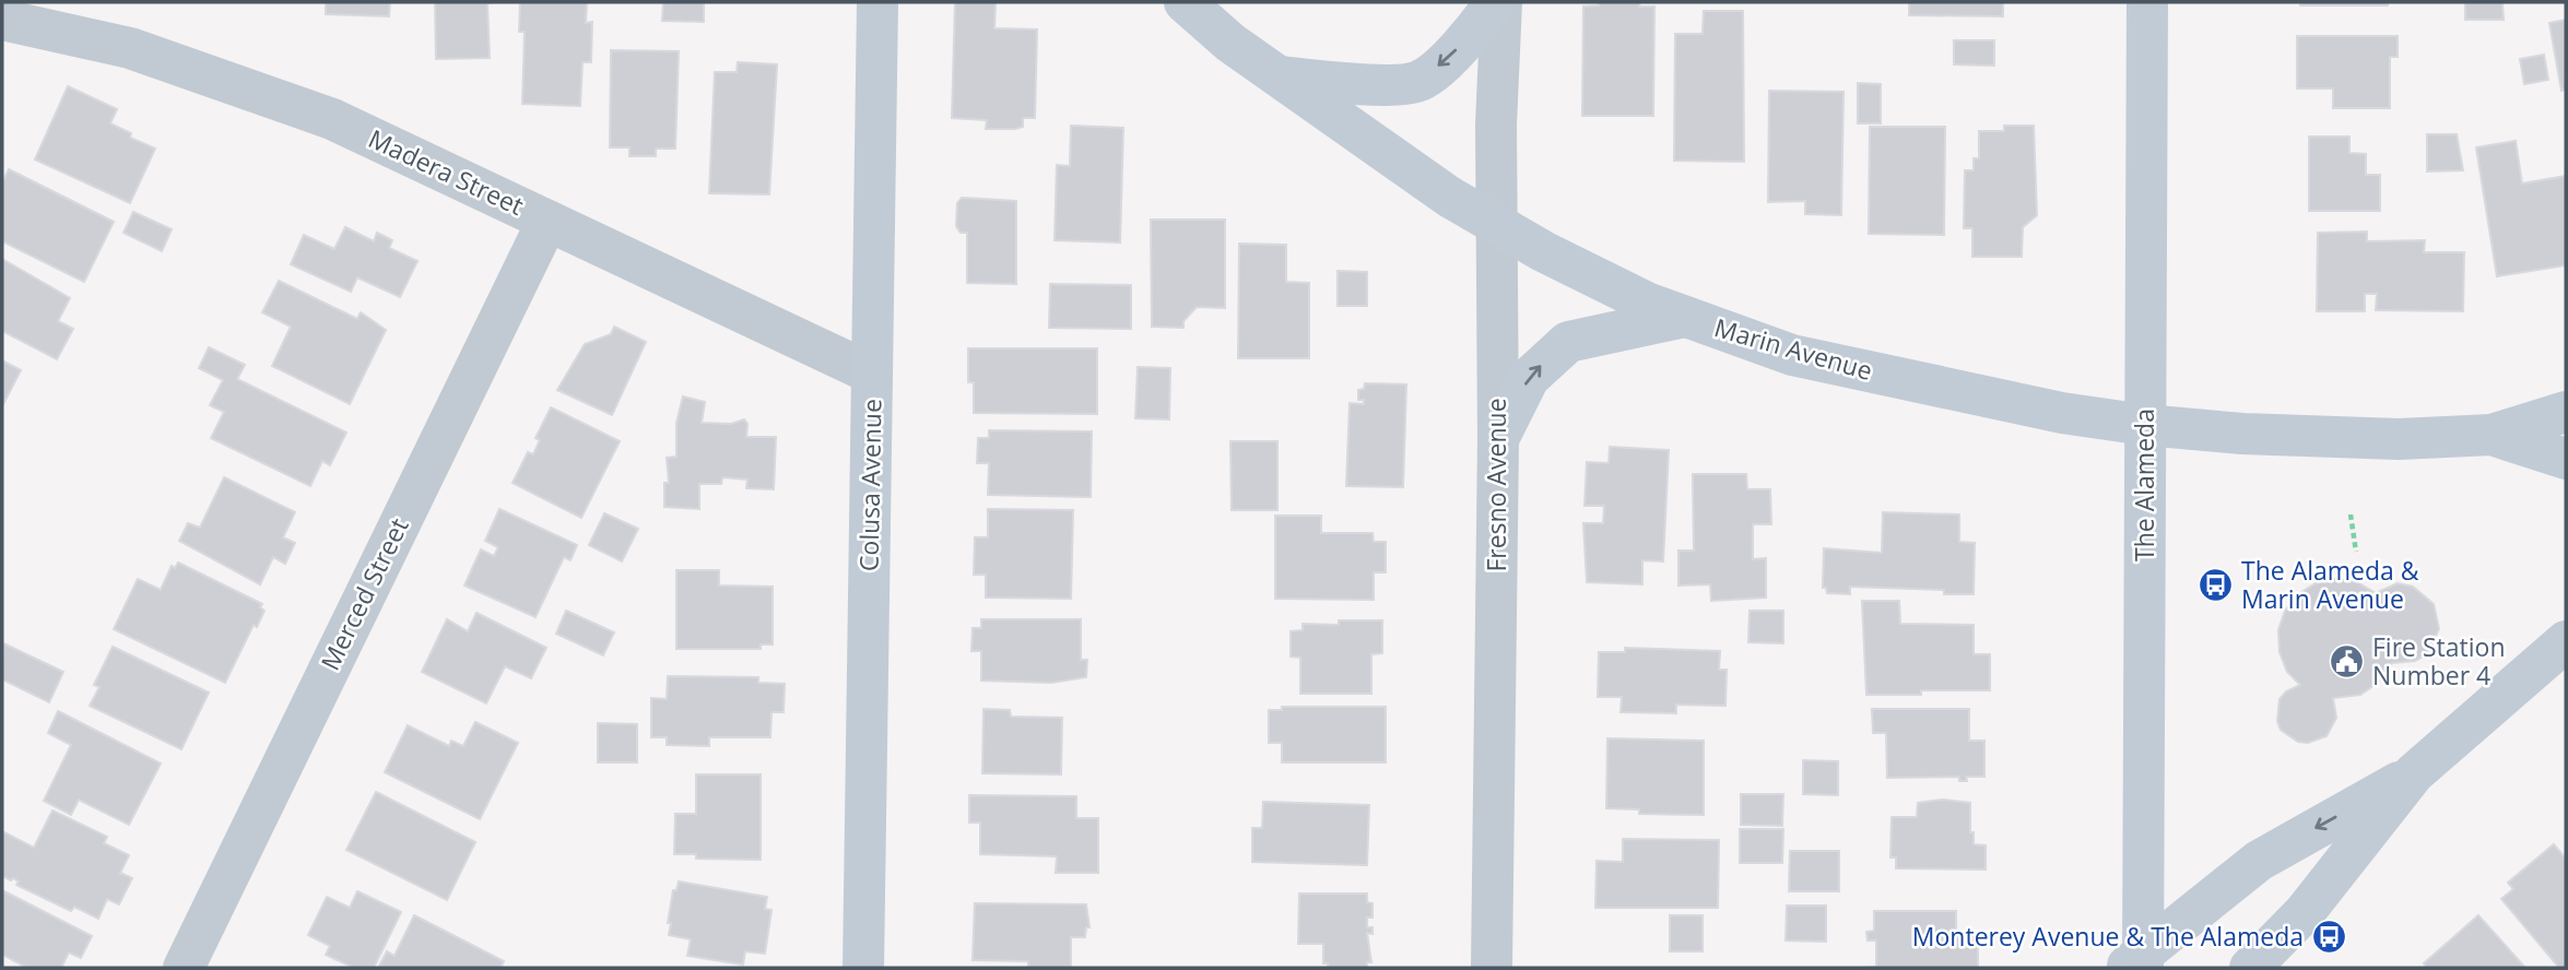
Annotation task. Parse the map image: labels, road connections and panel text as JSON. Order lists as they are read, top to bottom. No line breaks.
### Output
{"streets":{"main road":["Marin Avenue","Colusa Avenue","The Alameda"],"street":["Madera Street","Fresno Avenue","Merced Street"]},"crossings":[["Madera Street","Colusa Avenue"],["Madera Street","Merced Street"],["Marin Avenue","Fresno Avenue"],["Marin Avenue","The Alameda"]],"places":{"bus stop":["The Alameda & Marin Avenue","Monterey Avenue & The Alameda"],"public building":["Fire Station Number 4"]}}
